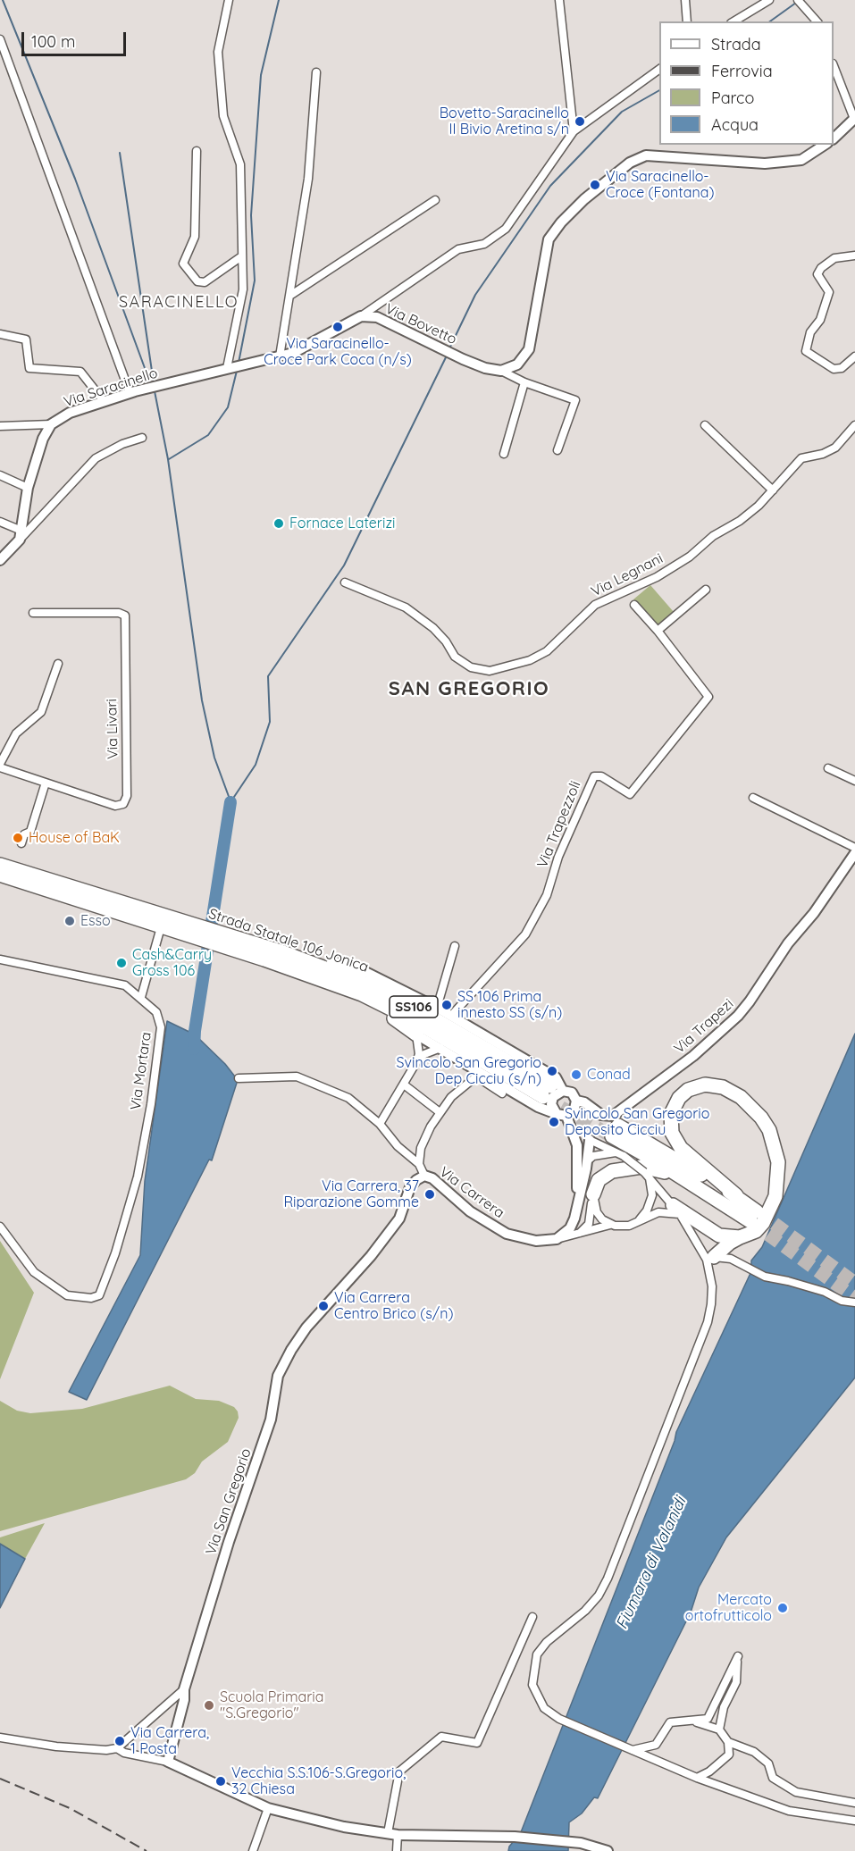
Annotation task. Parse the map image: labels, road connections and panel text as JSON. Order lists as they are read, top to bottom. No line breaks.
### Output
{"streets":{"highway":["Strada Statale 106 Jonica","SS106"],"street":["Via Bovetto","Via Saracinello","Via Legnani","Via Livari","Via Trapezzoli","Via Trapezi","Via Mortara","Via Carrera","Via San Gregorio"]},"crossings":[["Via Bovetto","Via Saracinello"],["Via Carrera","Via San Gregorio"]],"districts":["SARACINELLO","SAN GREGORIO"],"water":["Fiumara di Valanidi"],"places":["Bovetto-Saracinello II Bivio Aretina s/n","Via Saracinello- Croce (Fontana)","Via Saracinello- Croce Park Coca (n/s)","Fornace Laterizi","House of BaK","Esso","Cash&Carry Gross 106","SS 106 Prima innesto SS (s/n)","Svincolo San Gregorio Dep Cicciu (s/n)","Conad","Svincolo San Gregorio Deposito Cicciu","Via Carrera, 37 Riparazione Gomme","Via Carrera Centro Brico (s/n)","Mercato ortofrutticolo","Scuola Primaria \"S.Gregorio\"","Via Carrera, 1 Posta","Vecchia S.S.106-S.Gregorio, 32 Chiesa"],"legend":["Strada","Ferrovia","Parco","Acqua"],"scale_bar":"100 m"}
